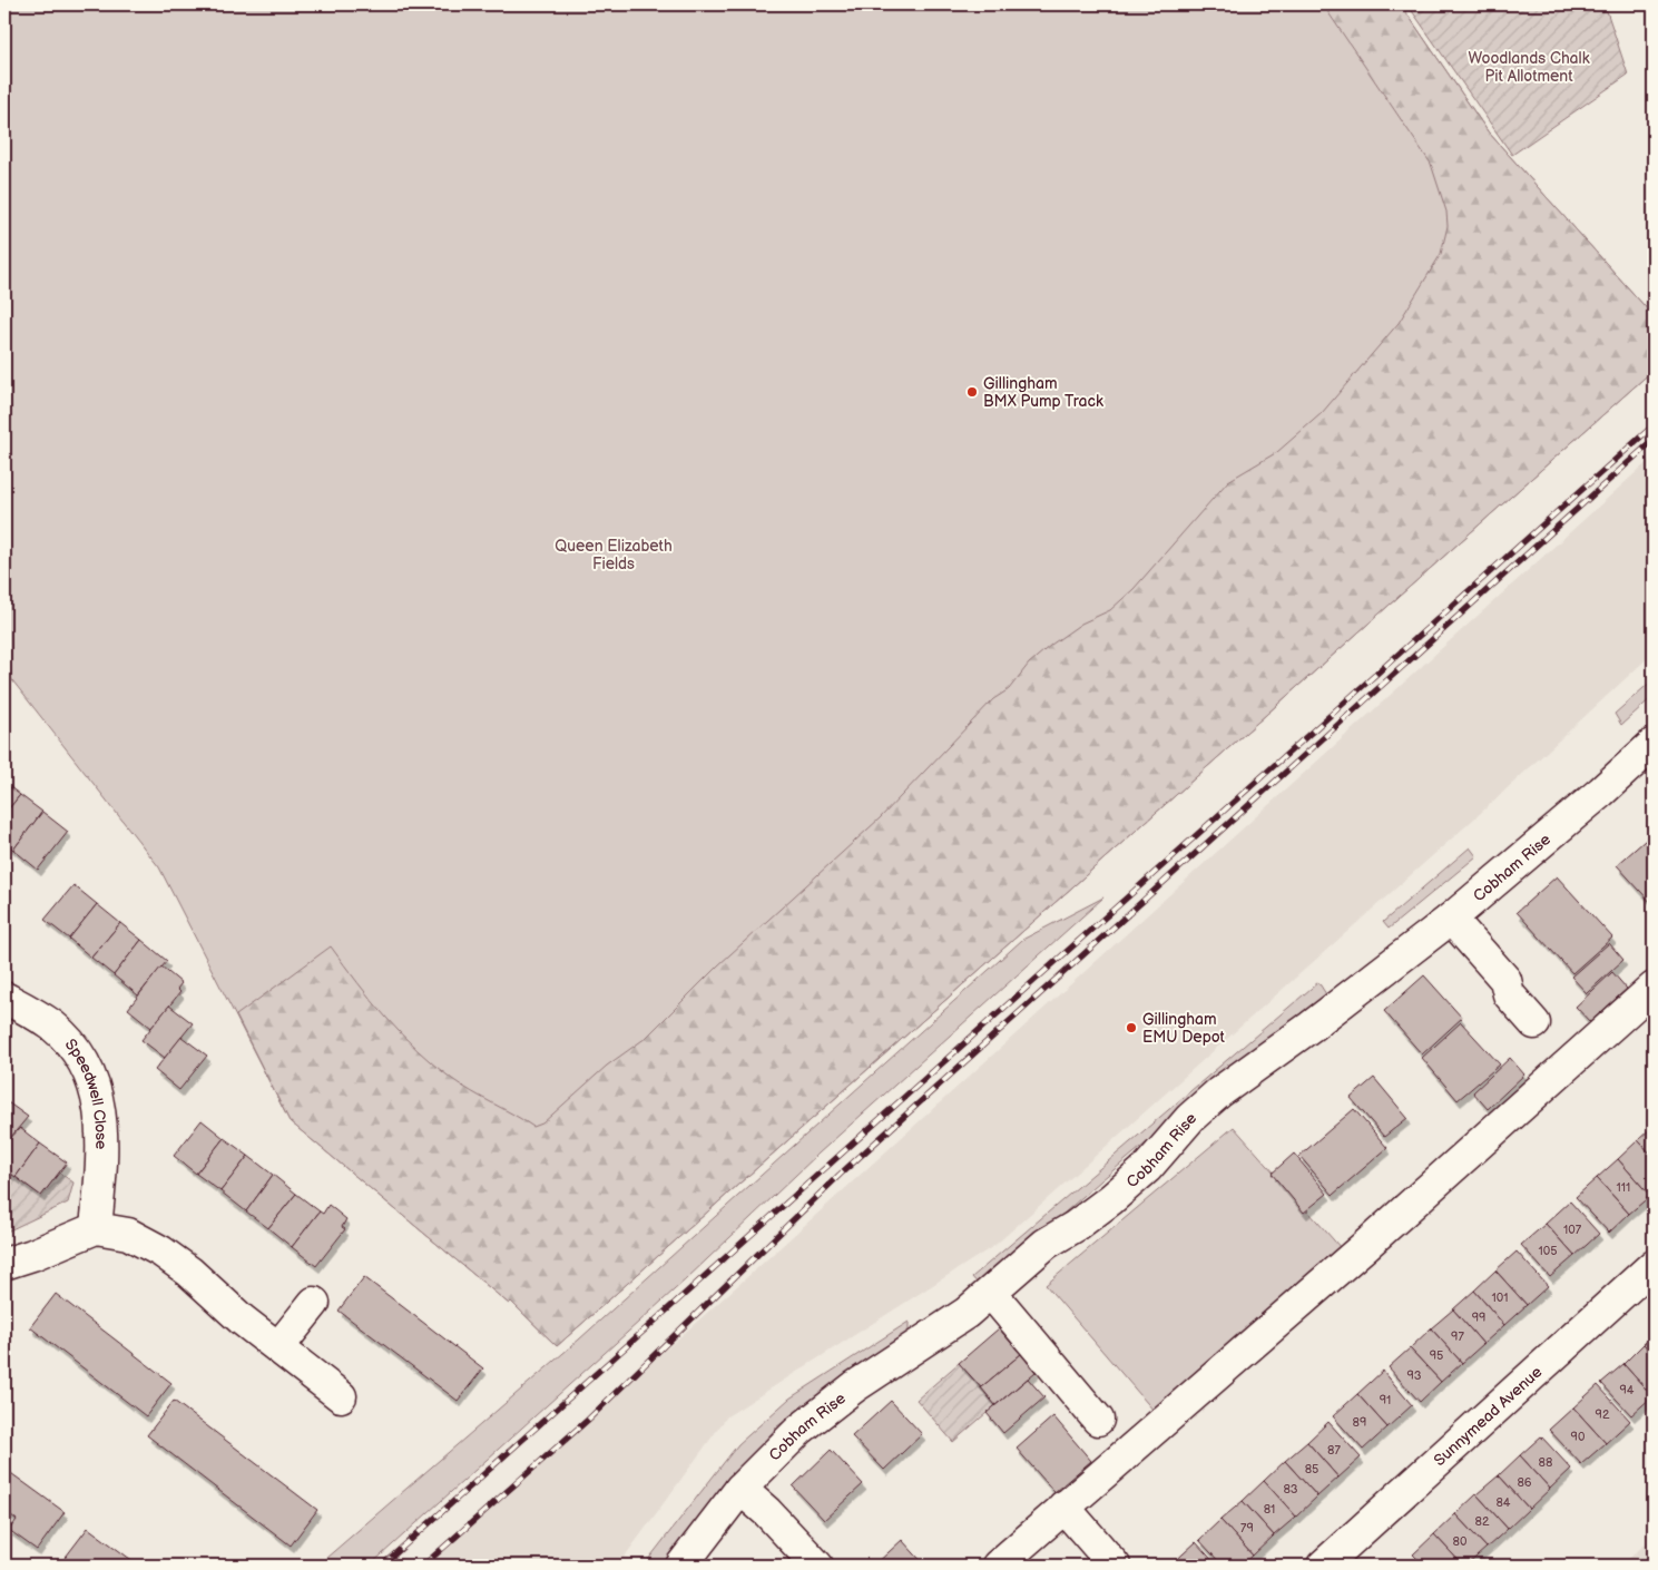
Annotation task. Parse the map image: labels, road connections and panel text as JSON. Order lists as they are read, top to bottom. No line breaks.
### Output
{"streets":{"street":["Cobham Rise","Speedwell Close","Sunnymead Avenue"]},"parks":["Woodlands Chalk Pit Allotment","Queen Elizabeth Fields"],"places":["Gillingham BMX Pump Track","Gillingham EMU Depot"],"house_numbers":["111","107","105","101","99","97","95","93","94","91","92","89","90","87","88","85","86","83","84","81","82","79","80"]}
